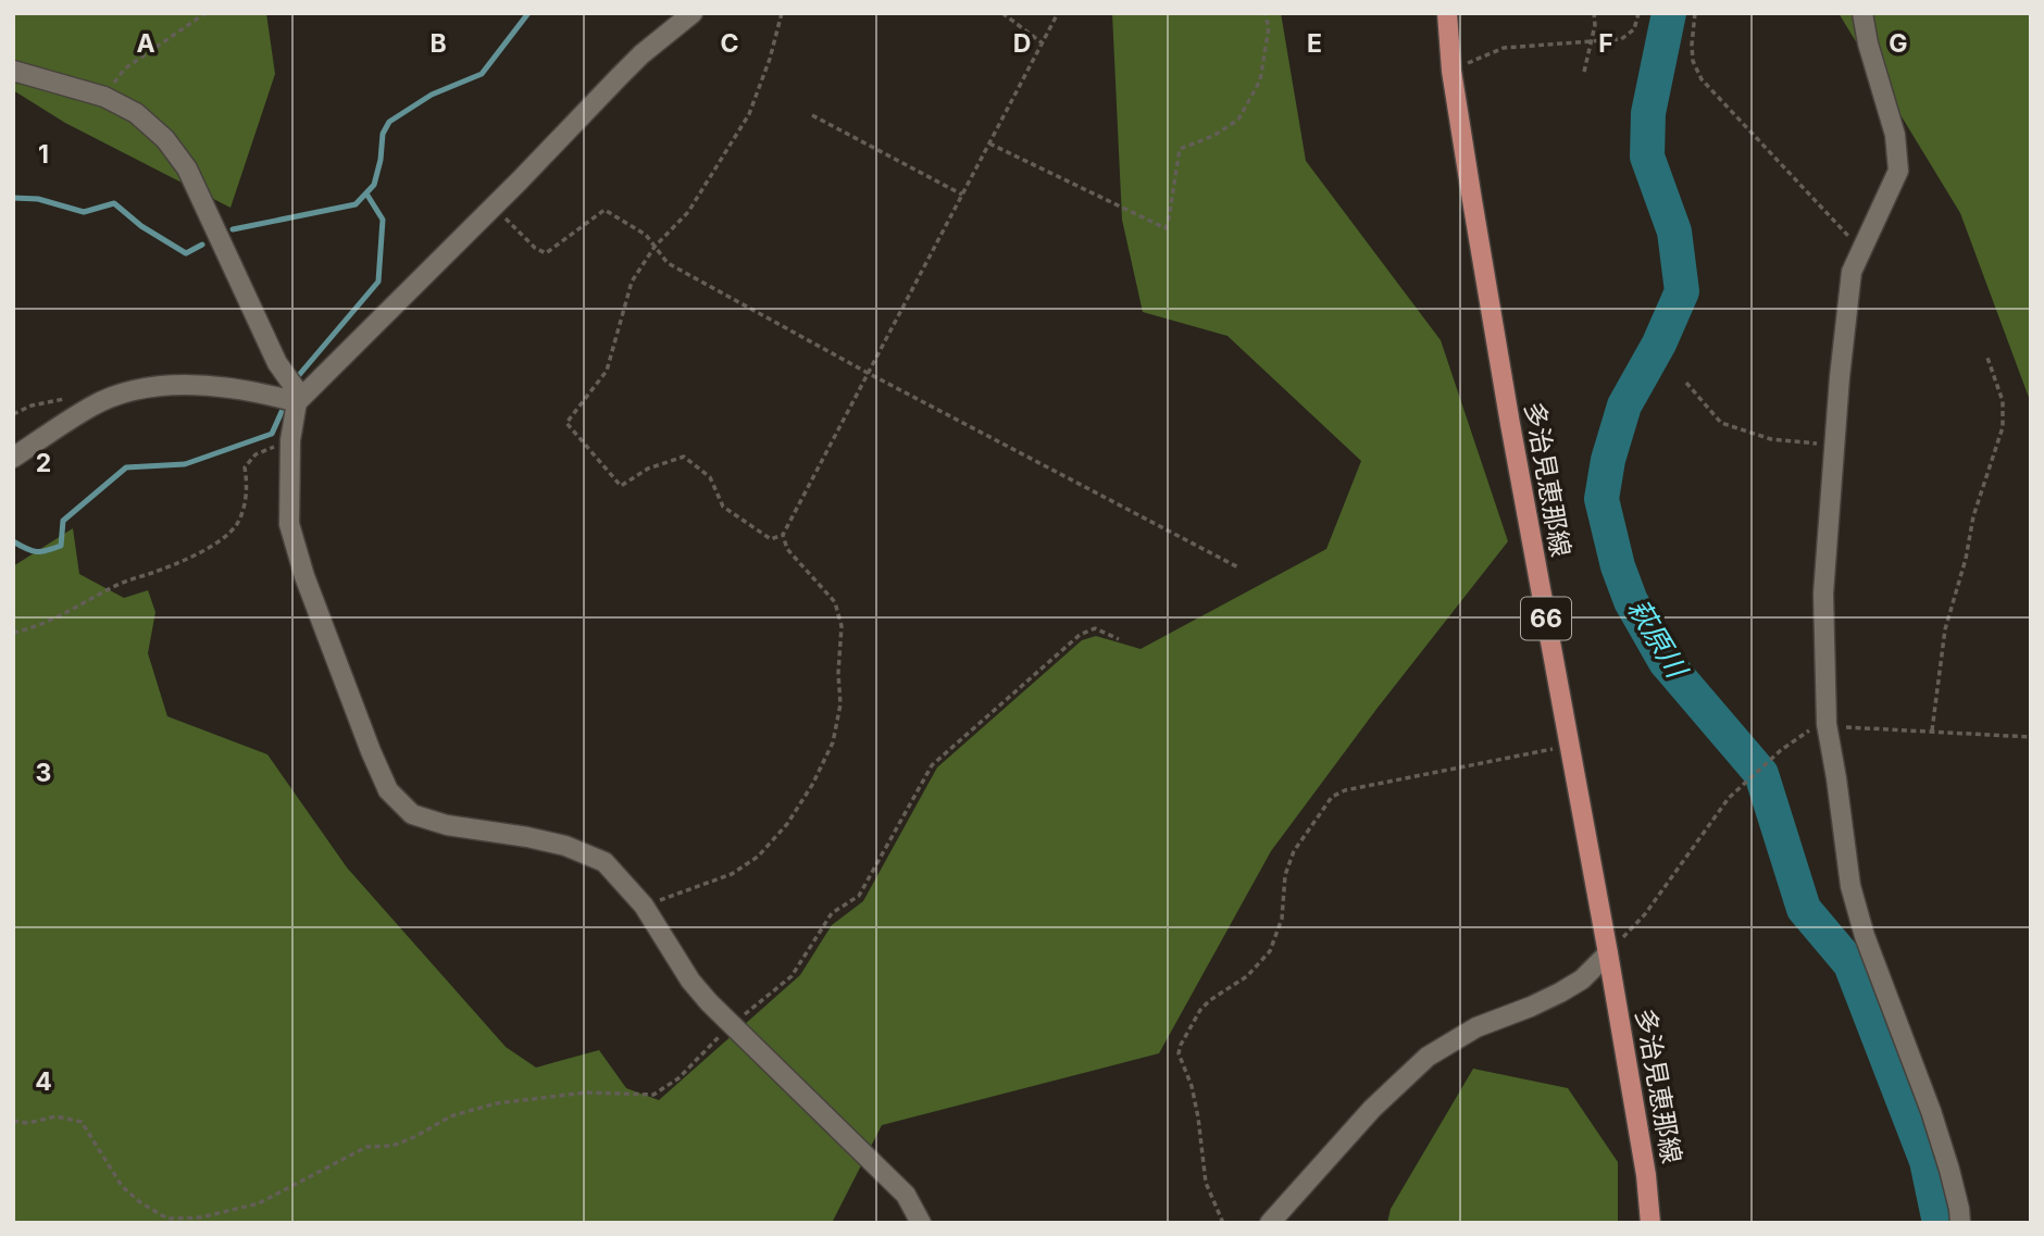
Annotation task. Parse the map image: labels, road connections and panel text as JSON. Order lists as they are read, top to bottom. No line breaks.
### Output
{"streets":{"main road":["多治見恵那線","66"]},"water":["萩原川"],"grid":{"columns":["A","B","C","D","E","F","G"],"rows":["1","2","3","4"]}}
